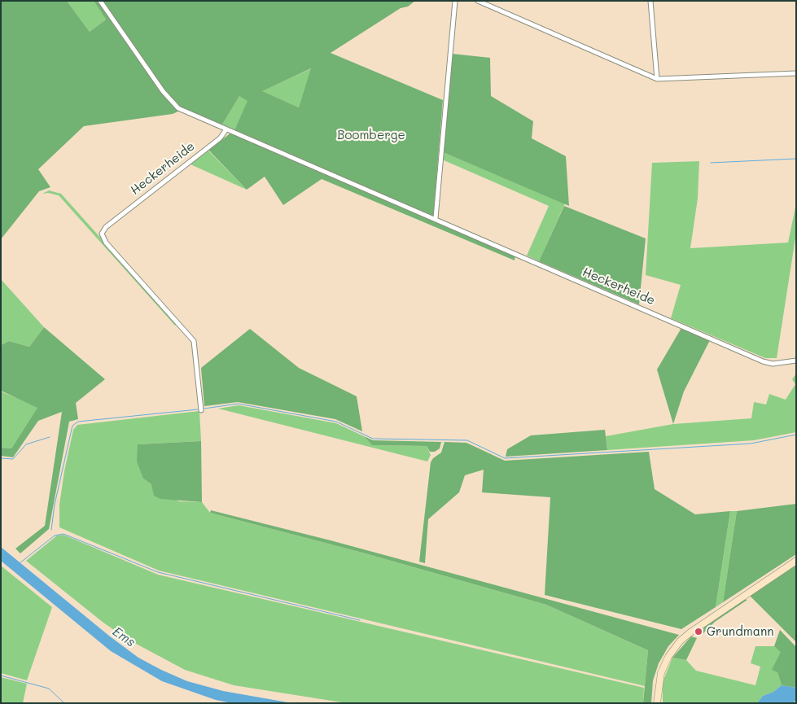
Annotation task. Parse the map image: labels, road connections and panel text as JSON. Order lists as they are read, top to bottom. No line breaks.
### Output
{"streets":{"street":["Heckerheide"]},"water":["Ems"],"parks":["Boomberge"],"places":["Grundmann"]}
